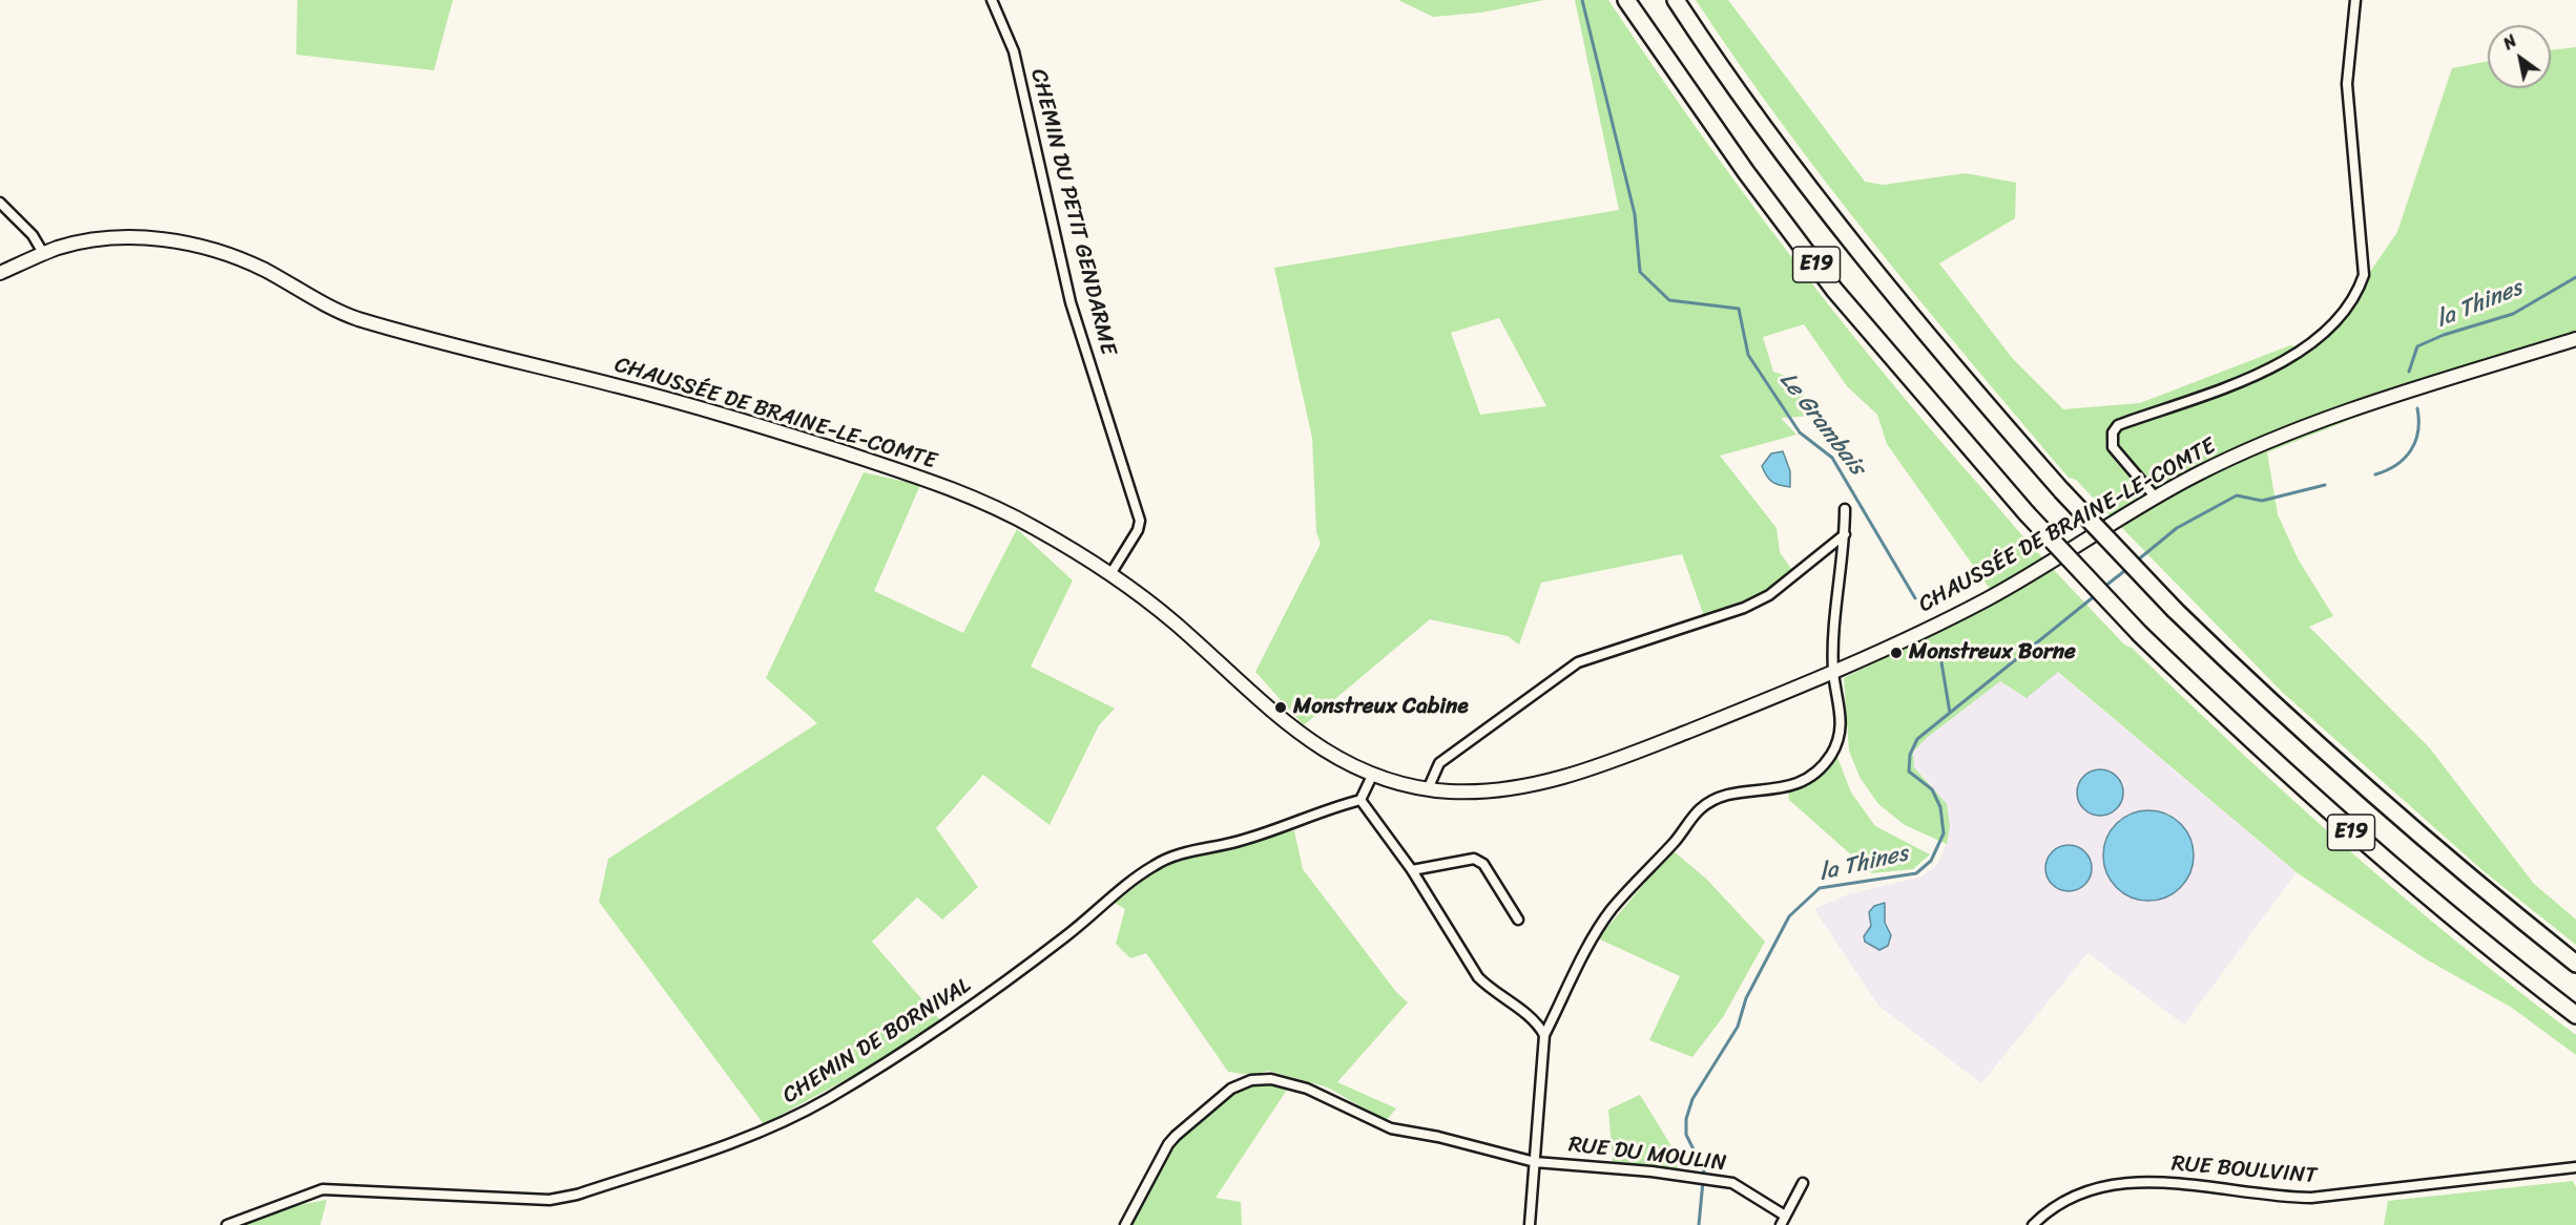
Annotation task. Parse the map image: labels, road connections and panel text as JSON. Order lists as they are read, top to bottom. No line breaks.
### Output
{"streets":{"highway":["E19"],"main road":["CHAUSSÉE DE BRAINE-LE-COMTE"],"street":["CHEMIN DU PETIT GENDARME","CHEMIN DE BORNIVAL","RUE DU MOULIN","RUE BOULVINT"]},"crossings":[["CHEMIN DU PETIT GENDARME","CHAUSSÉE DE BRAINE-LE-COMTE"]],"water":["la Thines","Le Grambais"],"places":["Monstreux Borne","Monstreux Cabine"],"north":"top left"}
